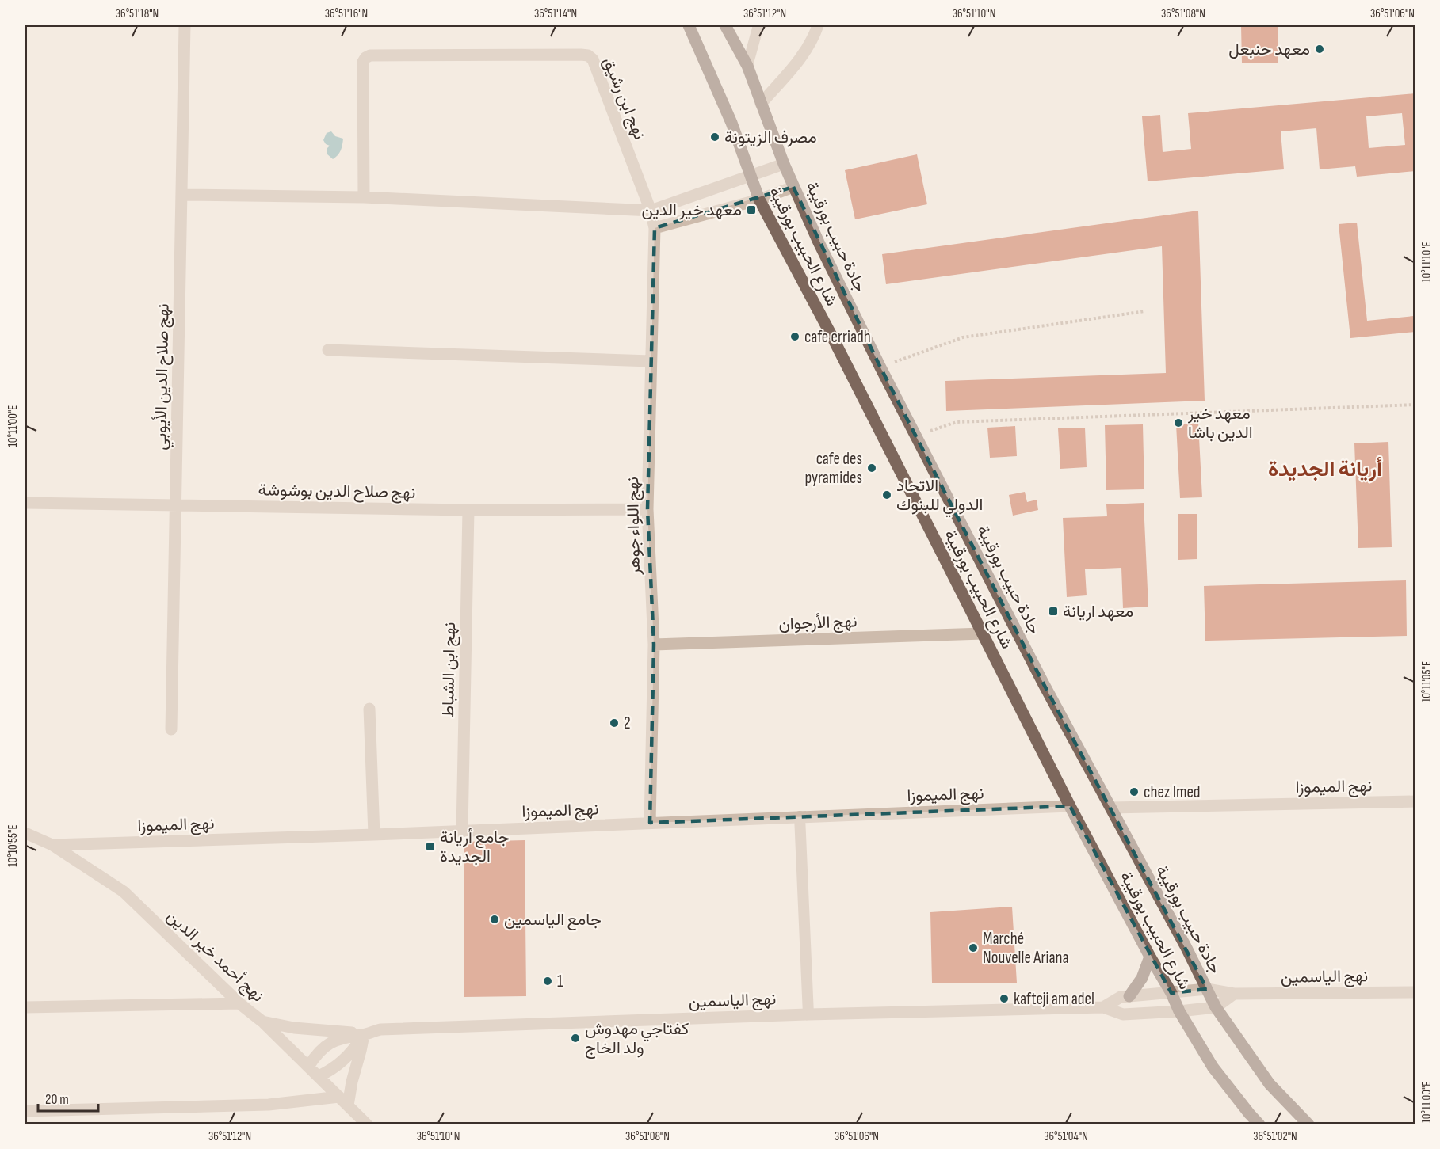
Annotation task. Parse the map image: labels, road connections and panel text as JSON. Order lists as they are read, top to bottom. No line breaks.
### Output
{"streets":{"main road":["جادة حبيب بورقيبة","شارع الحبيب بورقيبة"],"street":["نهج ابن رشيق","نهج صلاح الدين الأيوبي","نهج صلاح الدين بوشوشة","نهج اللواء جوهر","نهج الأرجوان","نهج ابن الشباط","نهج الميموزا","نهج أحمد خير الدين","نهج الياسمين"]},"crossings":[["نهج ابن رشيق","نهج اللواء جوهر"],["جادة حبيب بورقيبة","نهج الميموزا"],["جادة حبيب بورقيبة","نهج الياسمين"],["شارع الحبيب بورقيبة","نهج الأرجوان"],["شارع الحبيب بورقيبة","نهج الميموزا"],["شارع الحبيب بورقيبة","نهج الياسمين"],["نهج صلاح الدين الأيوبي","نهج صلاح الدين بوشوشة"],["نهج صلاح الدين بوشوشة","نهج اللواء جوهر"],["نهج صلاح الدين بوشوشة","نهج ابن الشباط"],["نهج اللواء جوهر","نهج الأرجوان"],["نهج اللواء جوهر","نهج الميموزا"],["نهج ابن الشباط","نهج الميموزا"],["نهج الميموزا","نهج أحمد خير الدين"],["نهج أحمد خير الدين","نهج الياسمين"]],"districts":["أريانة الجديدة"],"places":{"other":["معهد حنبعل","مصرف الزيتونة","cafe erriadh","معهد خير الدين باشا","cafe des pyramides","الاتحاد الدولي للبنوك","2","chez Imed","جامع الياسمين","Marché Nouvelle Ariana","1","kafteji am adel","كفتاجي مهدوش ولد الخاج"],"transit":["معهد خير الدين","معهد اريانة","جامع أريانة الجديدة"]},"scale_bar":"20 m","coordinates":["36°51'18\"N","36°51'16\"N","36°51'14\"N","36°51'12\"N","36°51'10\"N","36°51'08\"N","36°51'06\"N","10°11'10\"E","10°11'00\"E","10°11'05\"E","10°10'55\"E","36°51'04\"N","36°51'02\"N"]}
